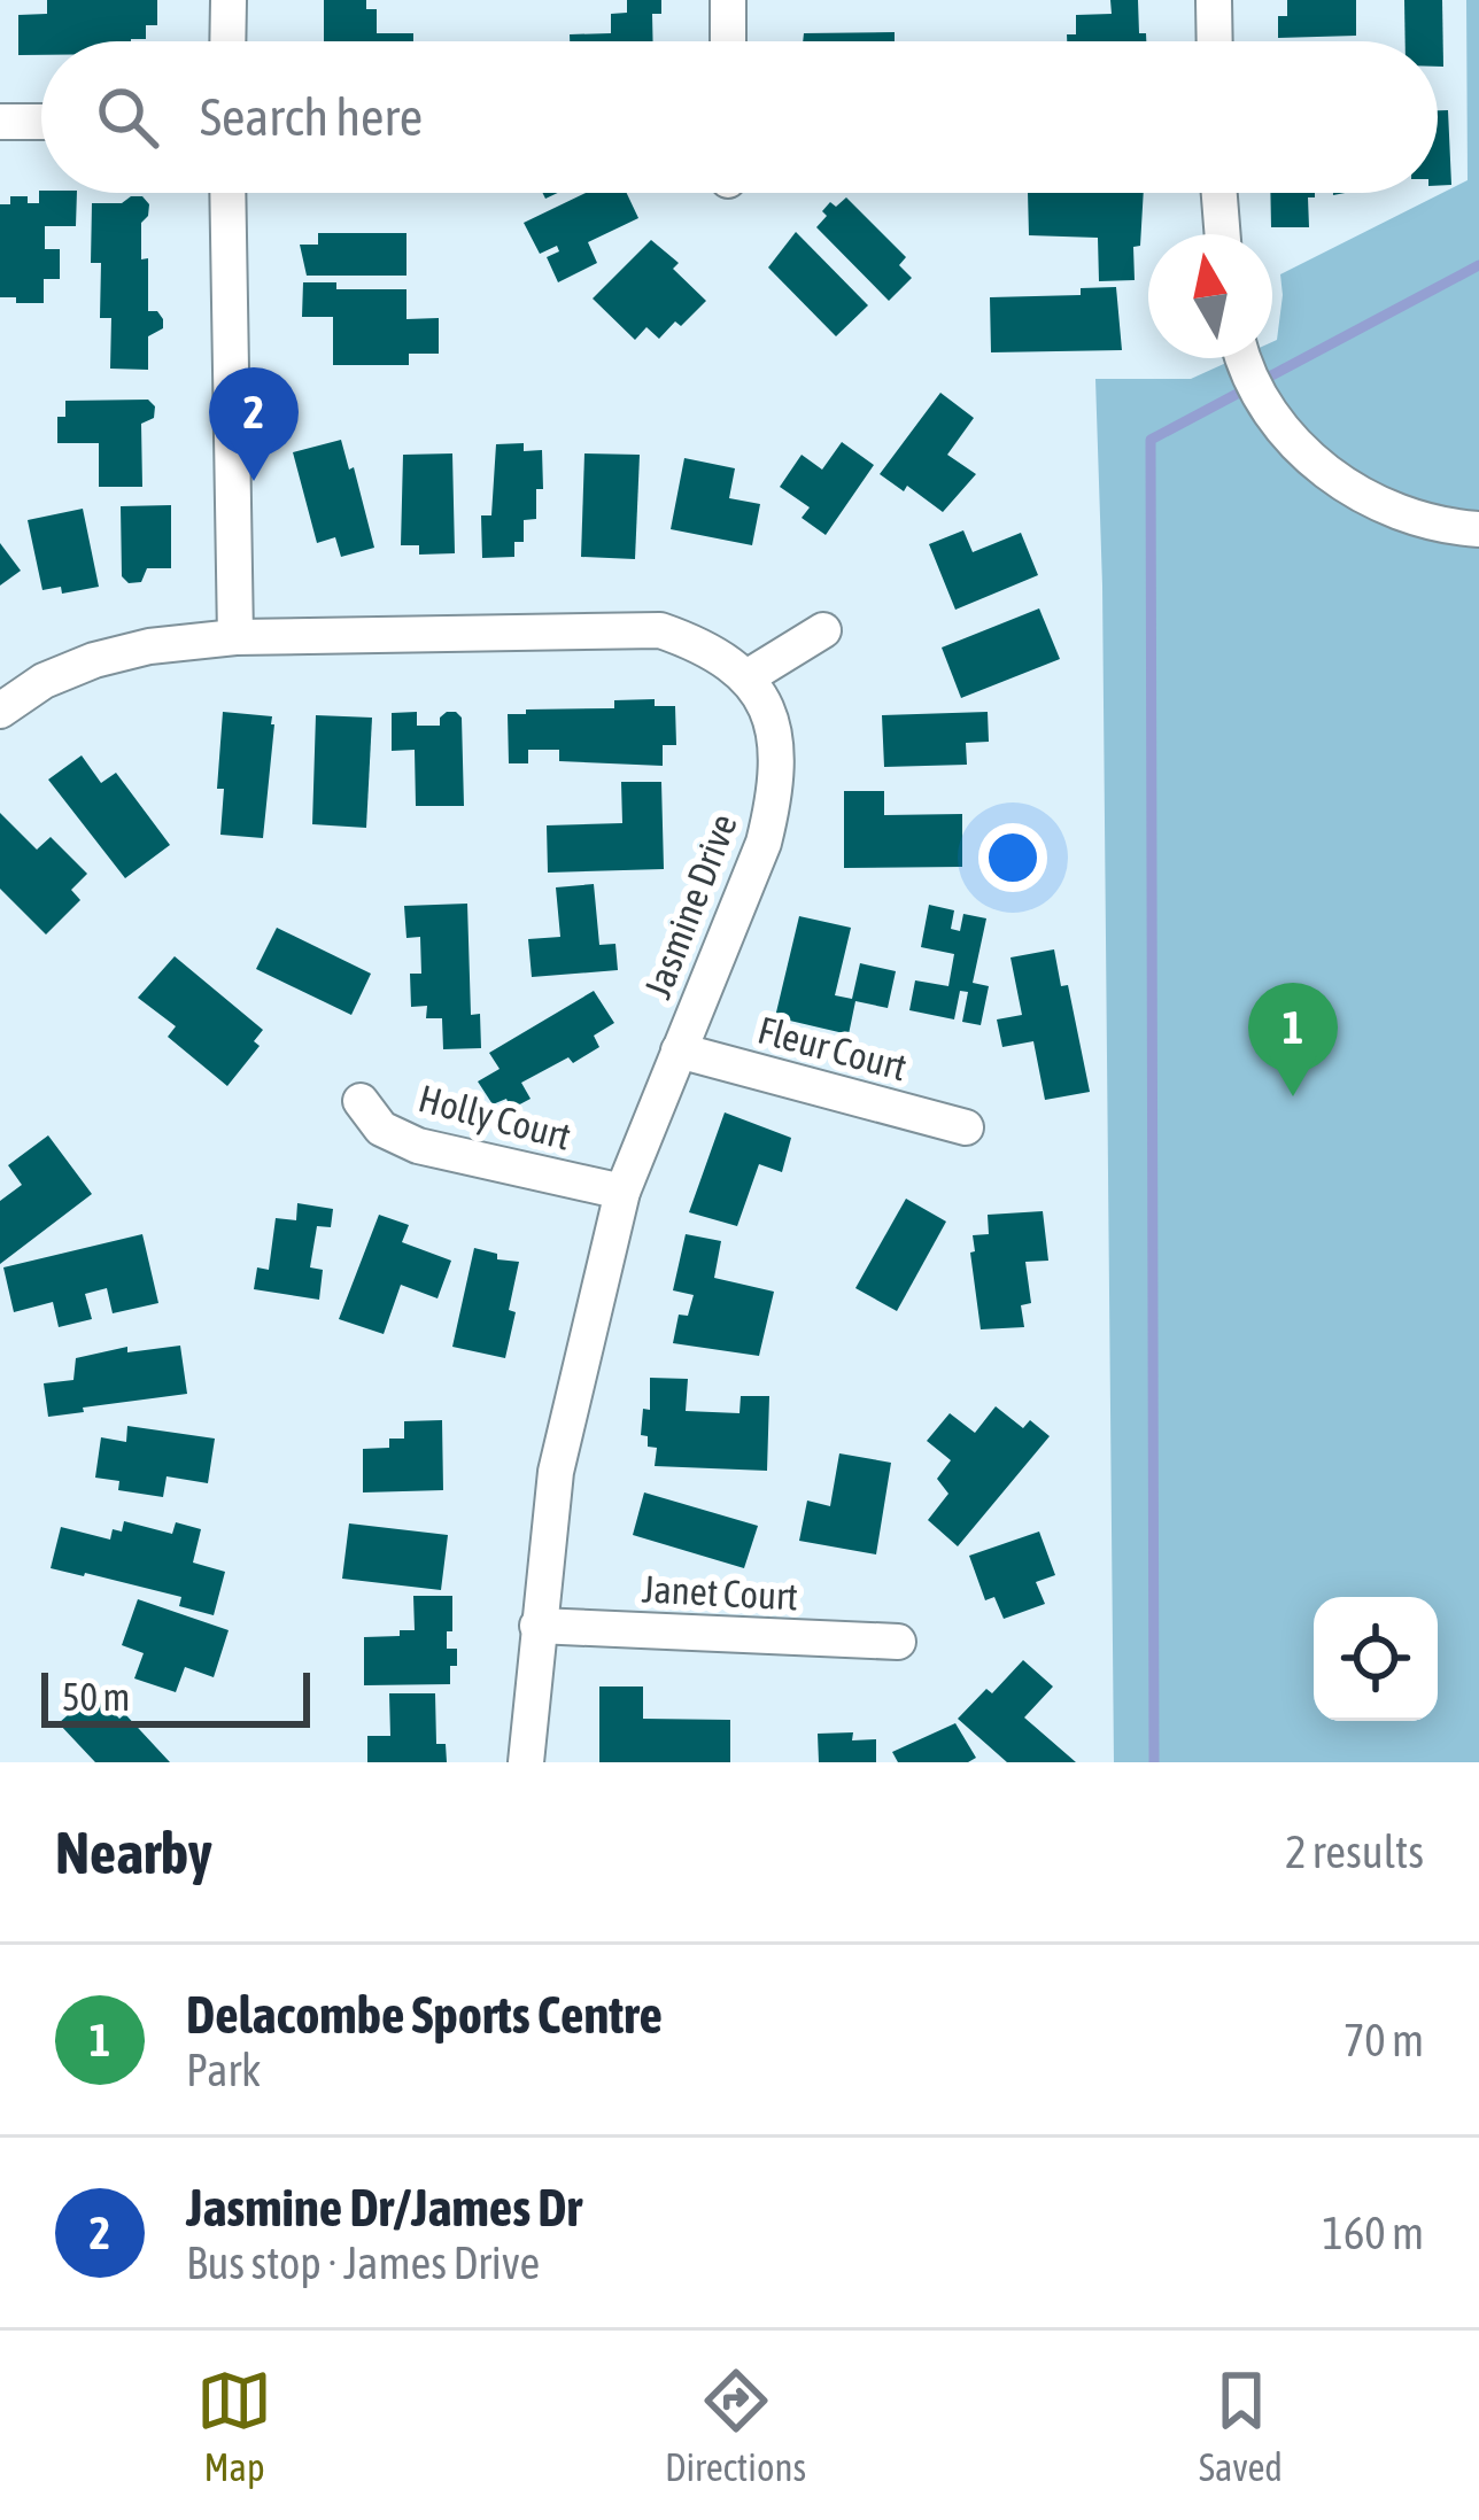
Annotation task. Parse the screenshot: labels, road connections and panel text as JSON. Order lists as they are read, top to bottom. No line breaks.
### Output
{"streets":{"street":["Jasmine Drive","Fleur Court","Holly Court","Janet Court"]},"crossings":[["Jasmine Drive","Fleur Court"],["Jasmine Drive","Holly Court"],["Jasmine Drive","Janet Court"]],"scale_bar":"50 m","north":"top","page":{"search":"Search here","pins":["2","1"],"scale":"50 m","heading":["Nearby","2 results"],"list":[{"mark":"1","name":"Delacombe Sports Centre","note":"Park","value":"70 m"},{"mark":"2","name":"Jasmine Dr/James Dr","note":"Bus stop · James Drive","value":"160 m"}],"nav":["Map","Directions","Saved"]}}
